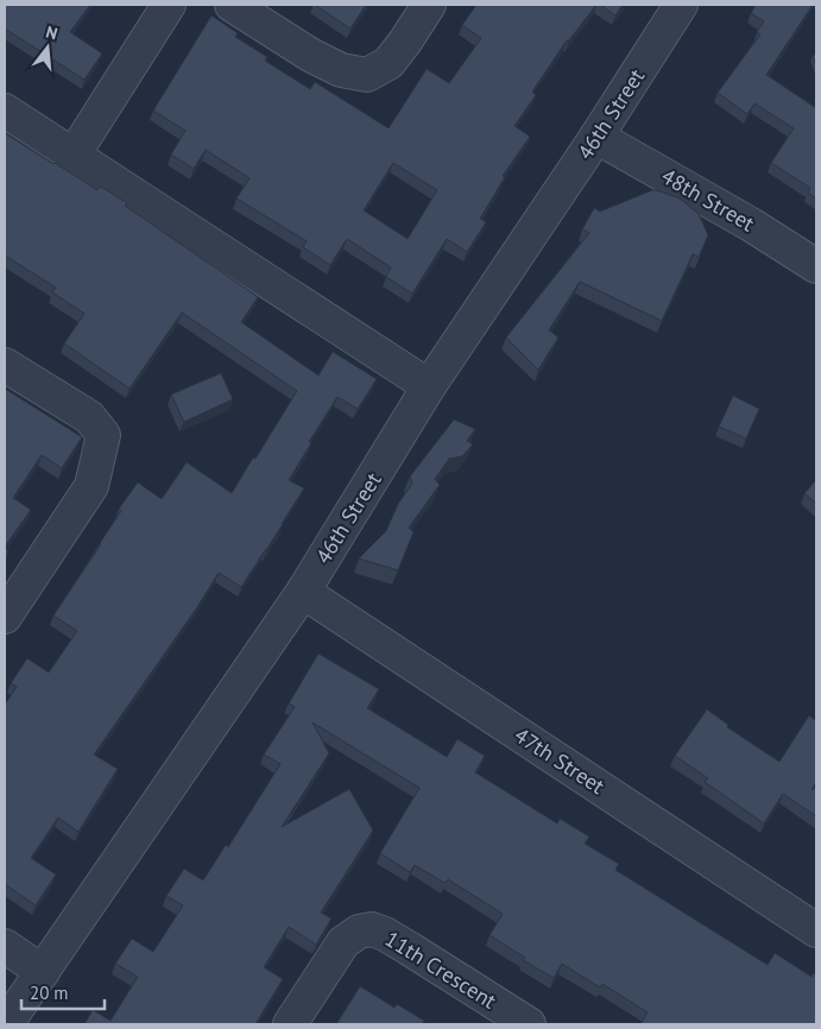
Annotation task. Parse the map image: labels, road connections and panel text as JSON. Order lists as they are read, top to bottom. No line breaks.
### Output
{"streets":{"street":["46th Street","48th Street","47th Street","11th Crescent"]},"crossings":[["46th Street","48th Street"],["46th Street","47th Street"]],"scale_bar":"20 m","north":"top"}
